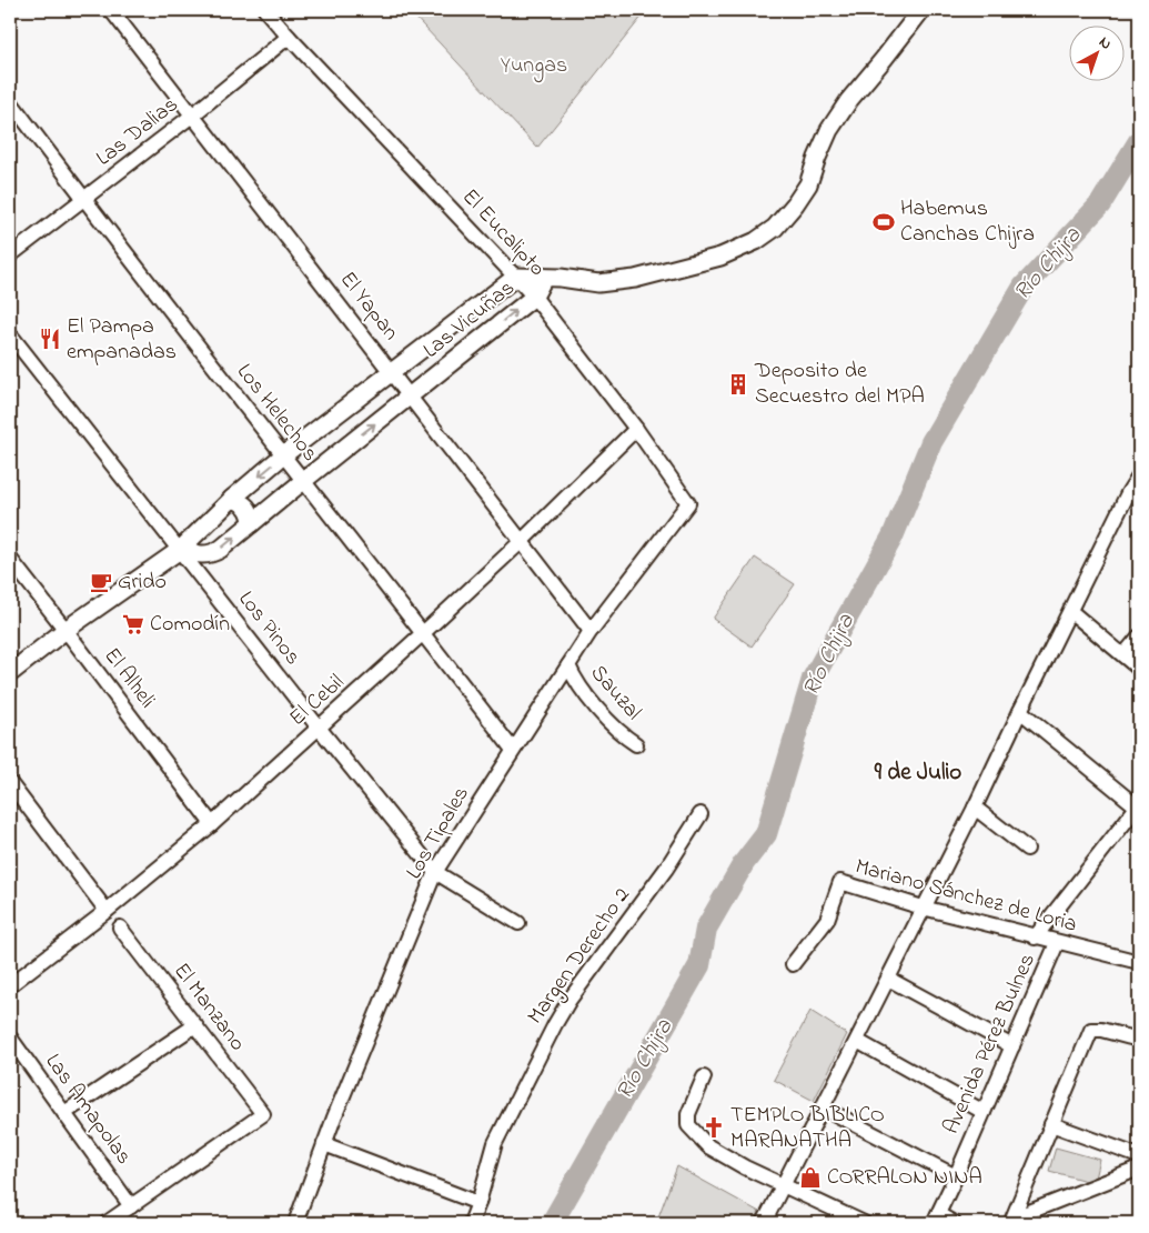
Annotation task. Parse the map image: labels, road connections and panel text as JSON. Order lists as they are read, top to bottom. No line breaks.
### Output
{"streets":{"street":["Las Dalias","El Eucalipto","El Yapan","Las Vicuñas","Los Helechos","Los Pinos","El Alheli","Sauzal","El Cebil","Los Tipales","Mariano Sánchez de Loria","Margen Derecho 2","El Manzano","Avenida Pérez Bulnes","Las Amapolas"]},"crossings":[["Las Dalias","El Eucalipto"],["Las Dalias","El Yapan"],["Las Dalias","Los Helechos"],["El Eucalipto","Las Vicuñas"],["El Eucalipto","El Cebil"],["El Eucalipto","Los Tipales"],["El Yapan","Las Vicuñas"],["El Yapan","El Cebil"],["El Yapan","Los Tipales"],["Las Vicuñas","Los Helechos"],["Las Vicuñas","Los Pinos"],["Las Vicuñas","El Alheli"],["Los Helechos","El Cebil"],["Los Helechos","Los Tipales"],["Los Pinos","El Cebil"],["Los Pinos","Los Tipales"],["El Alheli","El Cebil"],["Sauzal","Los Tipales"],["Mariano Sánchez de Loria","Avenida Pérez Bulnes"],["El Manzano","Las Amapolas"]],"districts":["9 de Julio"],"water":["Río Chijra"],"parks":["Yungas"],"places":{"sports":["Habemus Canchas Chijra"],"restaurant":["El Pampa empanadas"],"building":["Deposito de Secuestro del MPA"],"cafe":["Grido"],"supermarket":["Comodín"],"church":["TEMPLO BIBLICO MARANATHA"],"shop":["CORRALON NINA"]},"north":"top right"}
